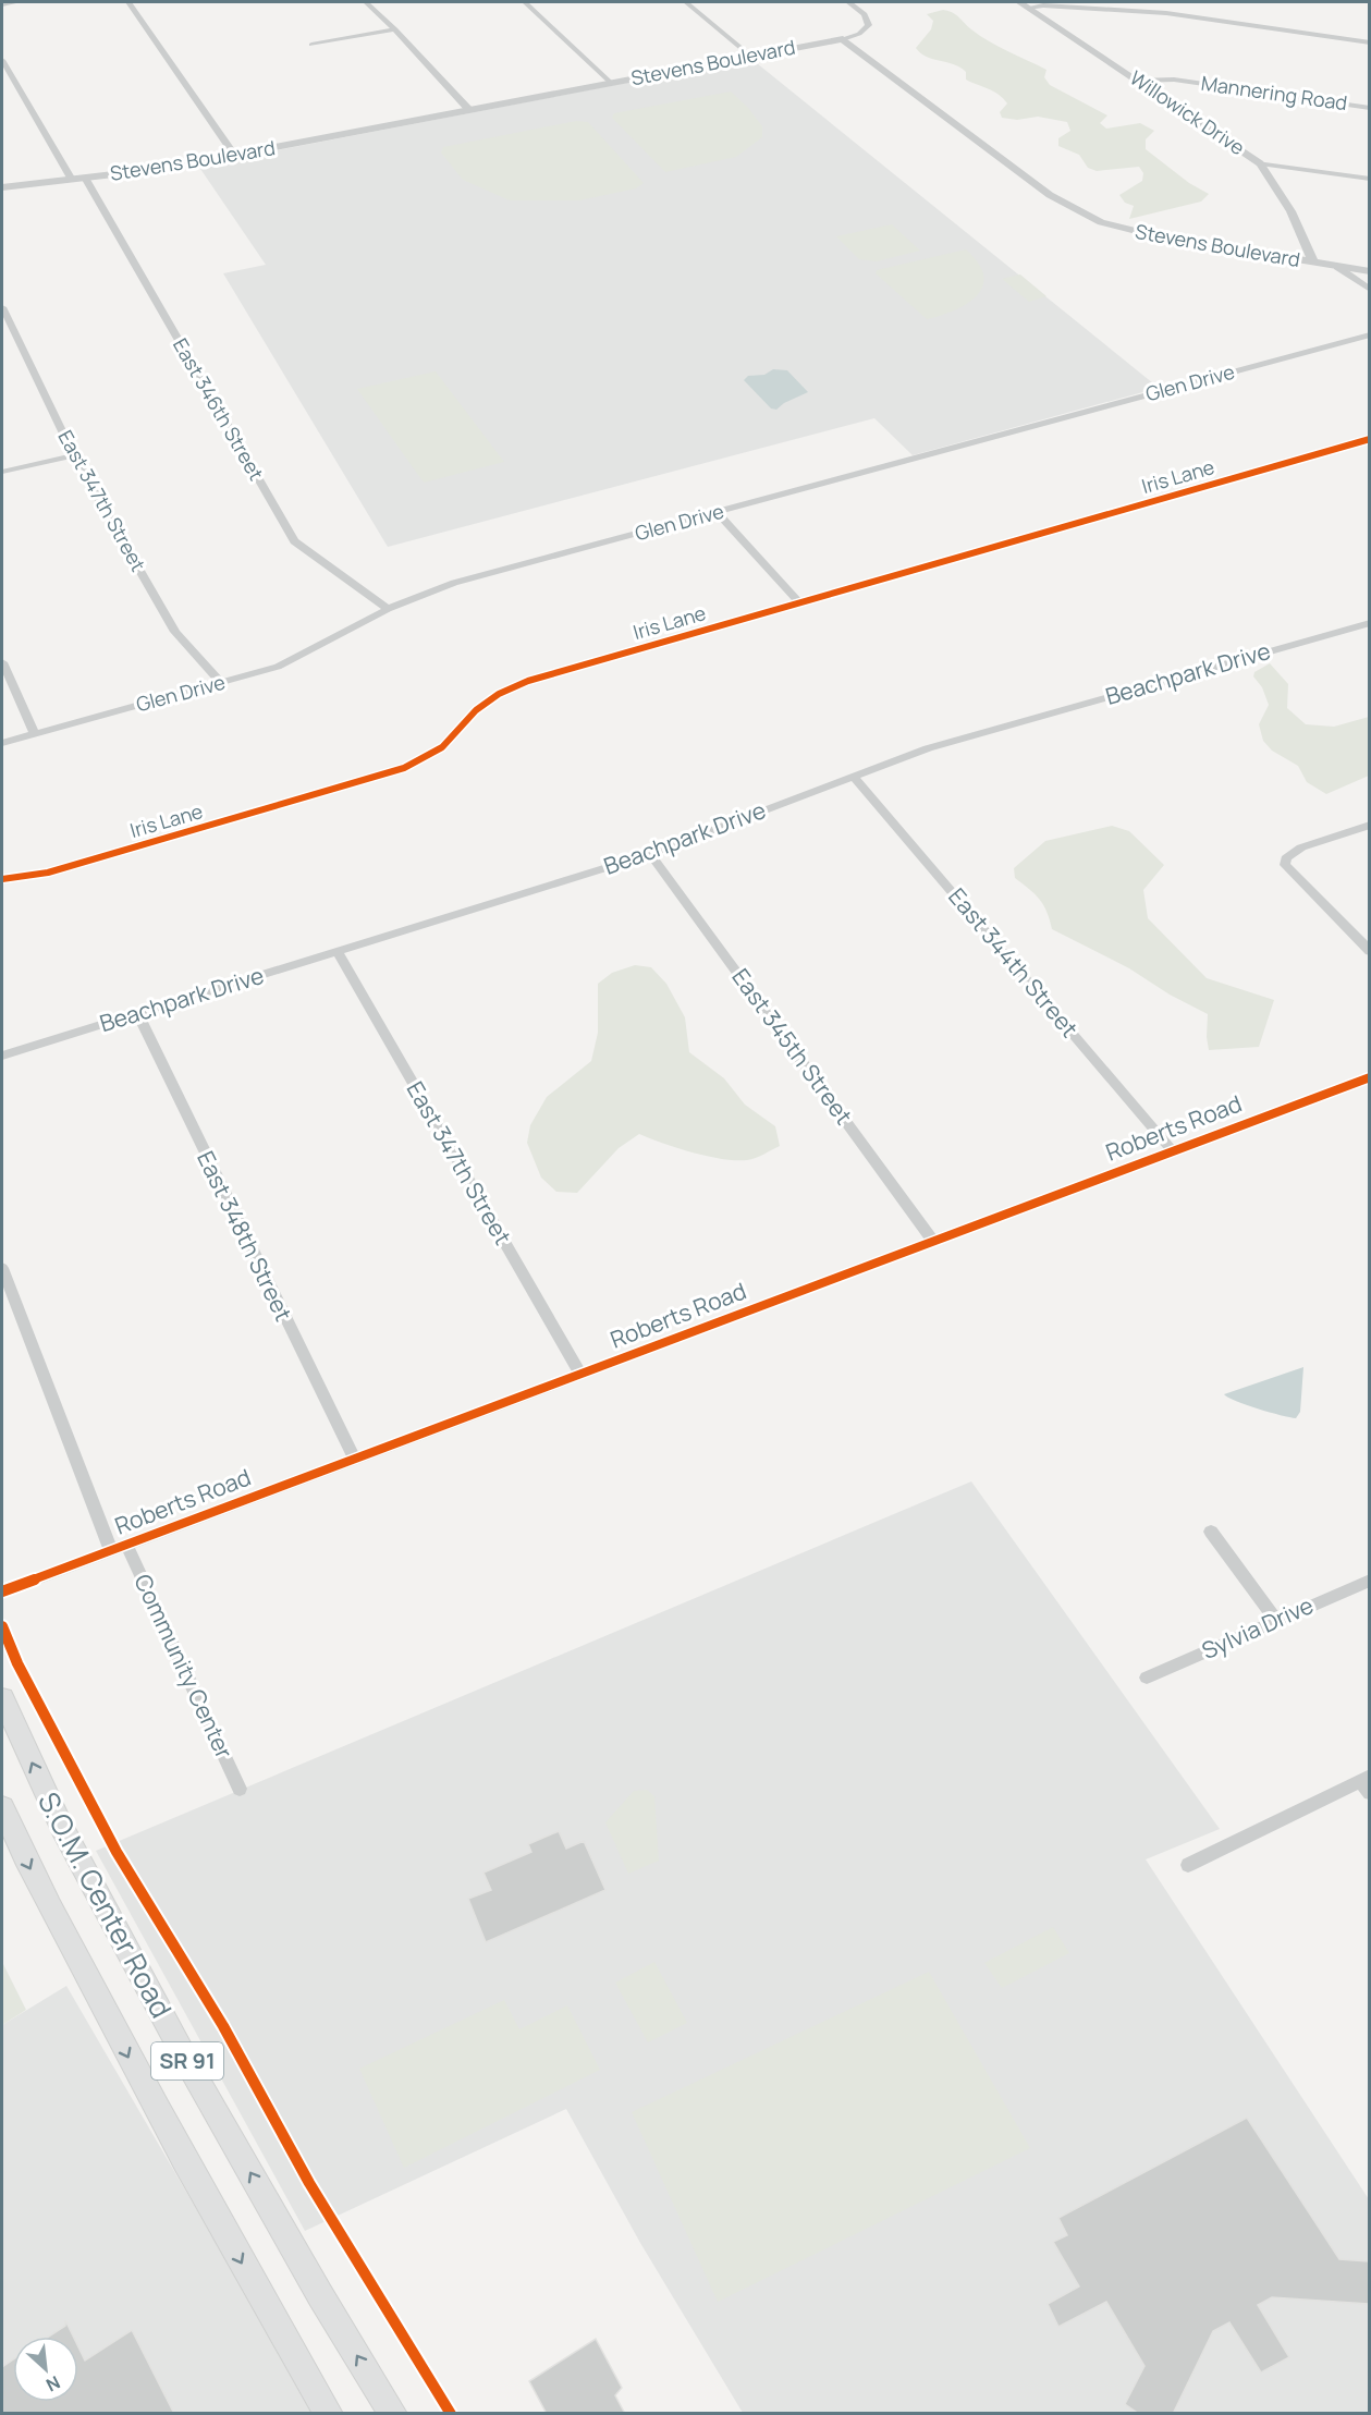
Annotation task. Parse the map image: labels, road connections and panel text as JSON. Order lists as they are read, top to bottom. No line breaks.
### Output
{"streets":{"main road":["S.O.M. Center Road","SR 91"],"street":["Stevens Boulevard","Mannering Road","Willowick Drive","Glen Drive","East 346th Street","Iris Lane","East 347th Street","Beachpark Drive","East 344th Street","East 345th Street","Roberts Road","East 348th Street","Sylvia Drive","Community Center"]},"crossings":[["Stevens Boulevard","Willowick Drive"],["Stevens Boulevard","East 346th Street"],["Mannering Road","Willowick Drive"],["Glen Drive","East 346th Street"],["Glen Drive","East 347th Street"],["East 347th Street","Beachpark Drive"],["East 347th Street","Roberts Road"],["Beachpark Drive","East 344th Street"],["Beachpark Drive","East 345th Street"],["Beachpark Drive","East 348th Street"],["East 344th Street","Roberts Road"],["East 345th Street","Roberts Road"],["Roberts Road","East 348th Street"],["Roberts Road","Community Center"]],"north":"bottom right"}
